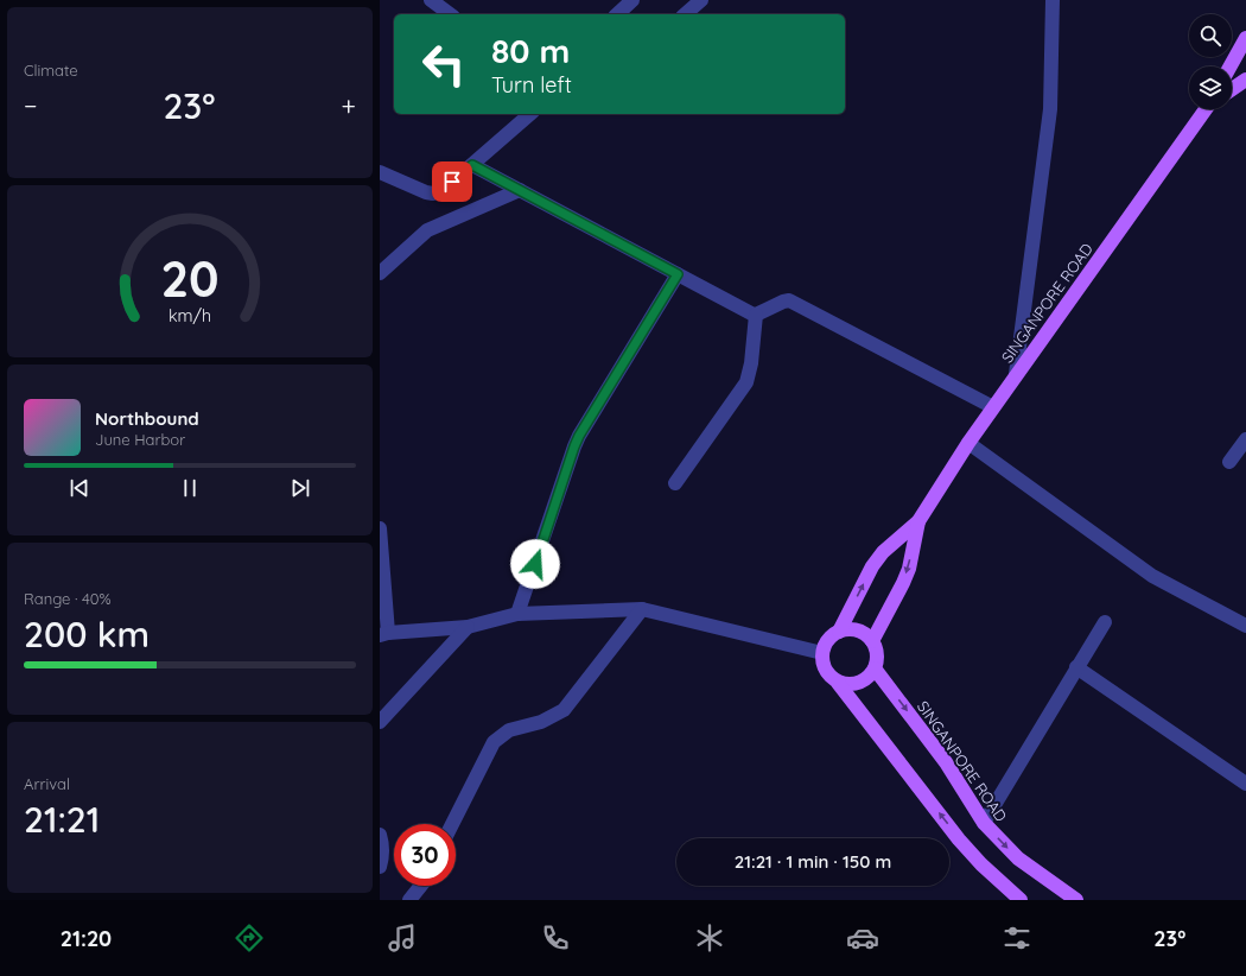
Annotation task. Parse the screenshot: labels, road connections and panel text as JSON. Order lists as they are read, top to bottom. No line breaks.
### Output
{"streets":{"main road":["SINGANPORE ROAD"]},"page":{"tile":["Climate",["Range · 40%","200 km"],["Arrival","21:21"]],"turn":["80 m","Turn left"],"heat":["−","23°","+"],"song":["Northbound","June Harbor"],"limit":"30","trip":"21:21 · 1 min · 150 m","tabs":["21:20","23°"],"gauge":["20","km/h"]}}
